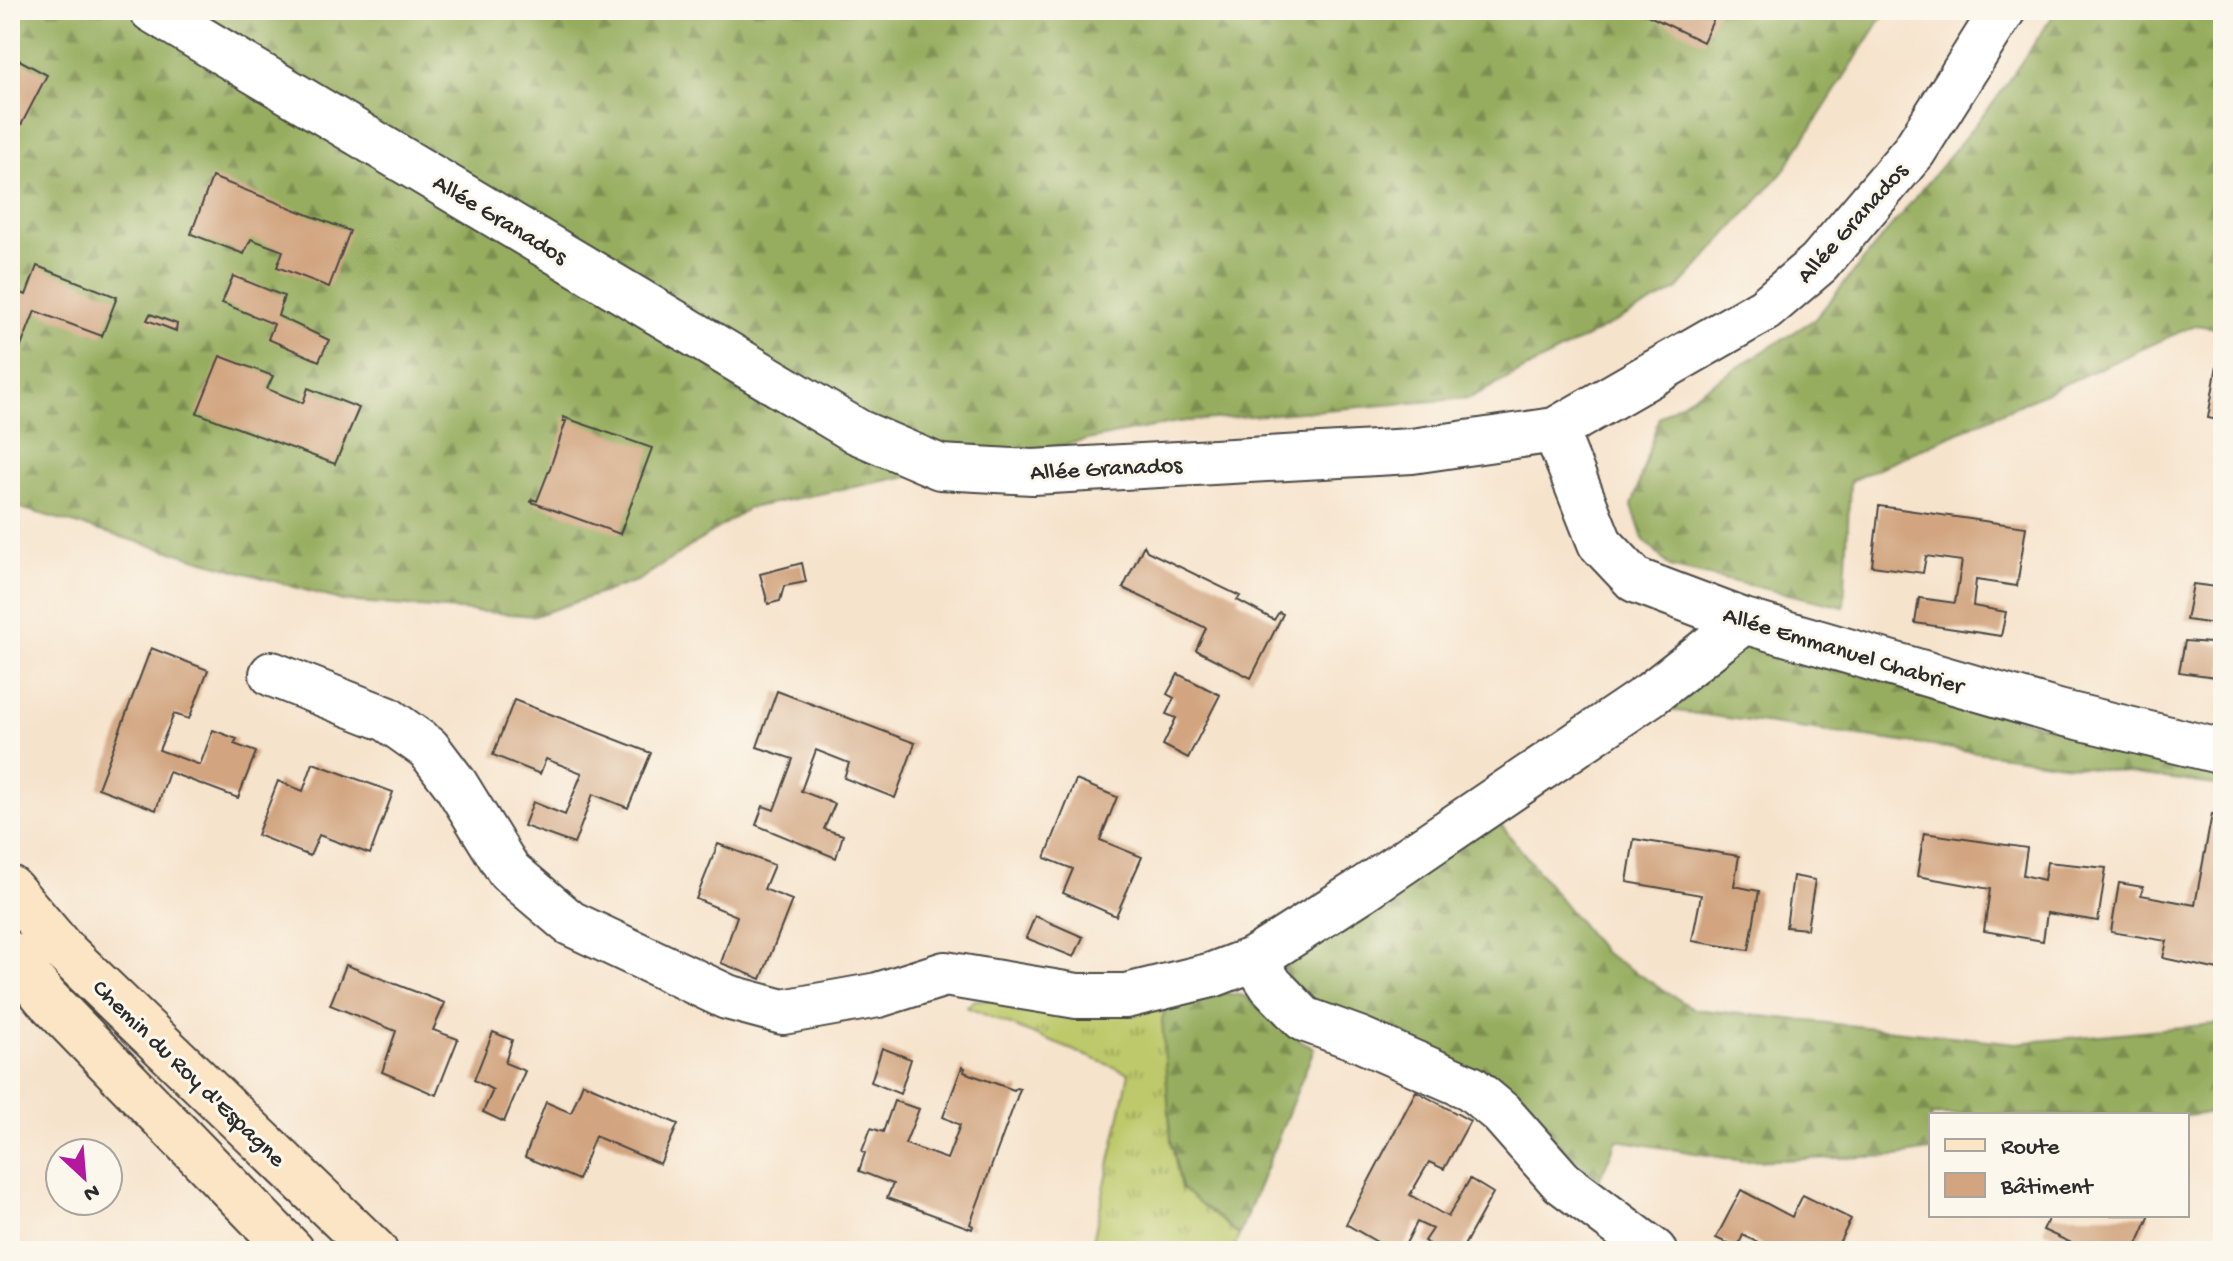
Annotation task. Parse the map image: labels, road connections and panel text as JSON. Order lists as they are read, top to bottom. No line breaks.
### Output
{"streets":{"street":["Allée Granados","Allée Emmanuel Chabrier","Chemin du Roy d'Espagne"]},"crossings":[["Allée Granados","Allée Emmanuel Chabrier"]],"legend":["Route","Bâtiment"],"north":"bottom right"}
